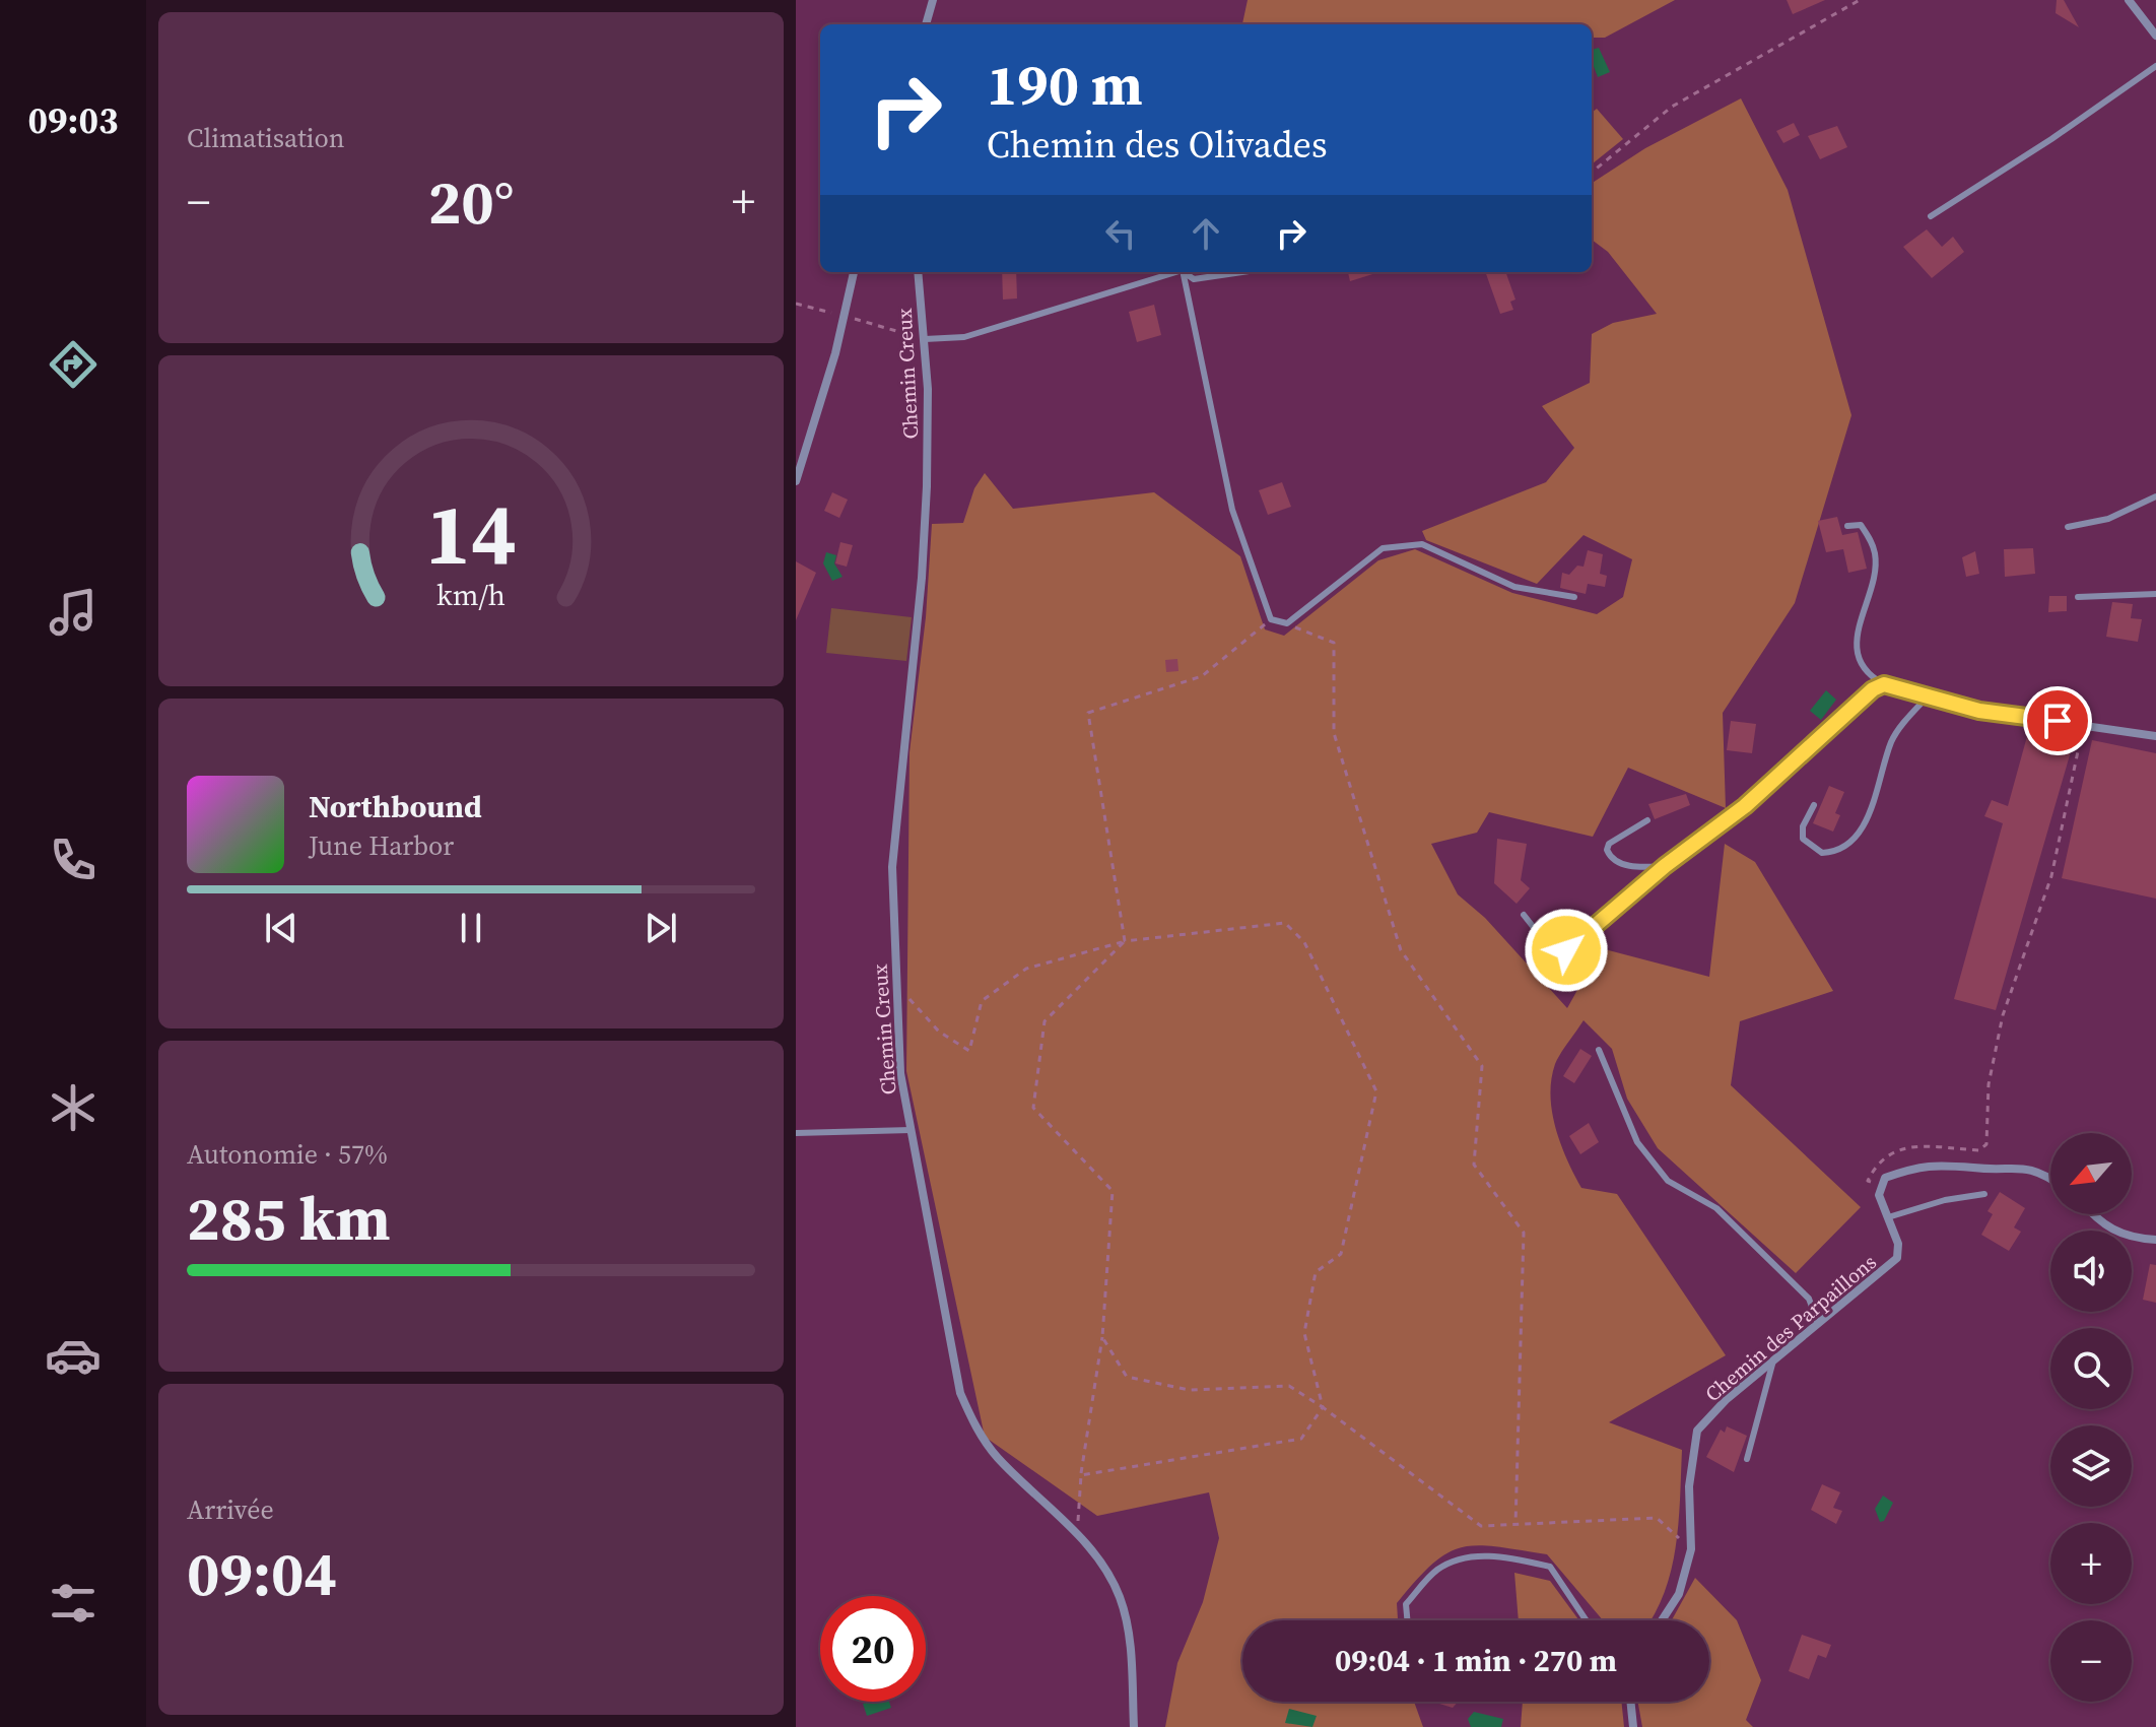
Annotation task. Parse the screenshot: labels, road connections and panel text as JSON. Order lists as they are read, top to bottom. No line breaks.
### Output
{"streets":{"street":["Chemin Creux","Chemin des Parpaillons"]},"north":"bottom left","page":{"tabs":"09:03","tile":["Climatisation",["Autonomie · 57%","285 km"],["Arrivée","09:04"]],"turn":["190 m","Chemin des Olivades"],"heat":["−","20°","+"],"song":["Northbound","June Harbor"],"map_buttons":["+","−"],"limit":"20","trip":"09:04 · 1 min · 270 m","gauge":["14","km/h"]}}
